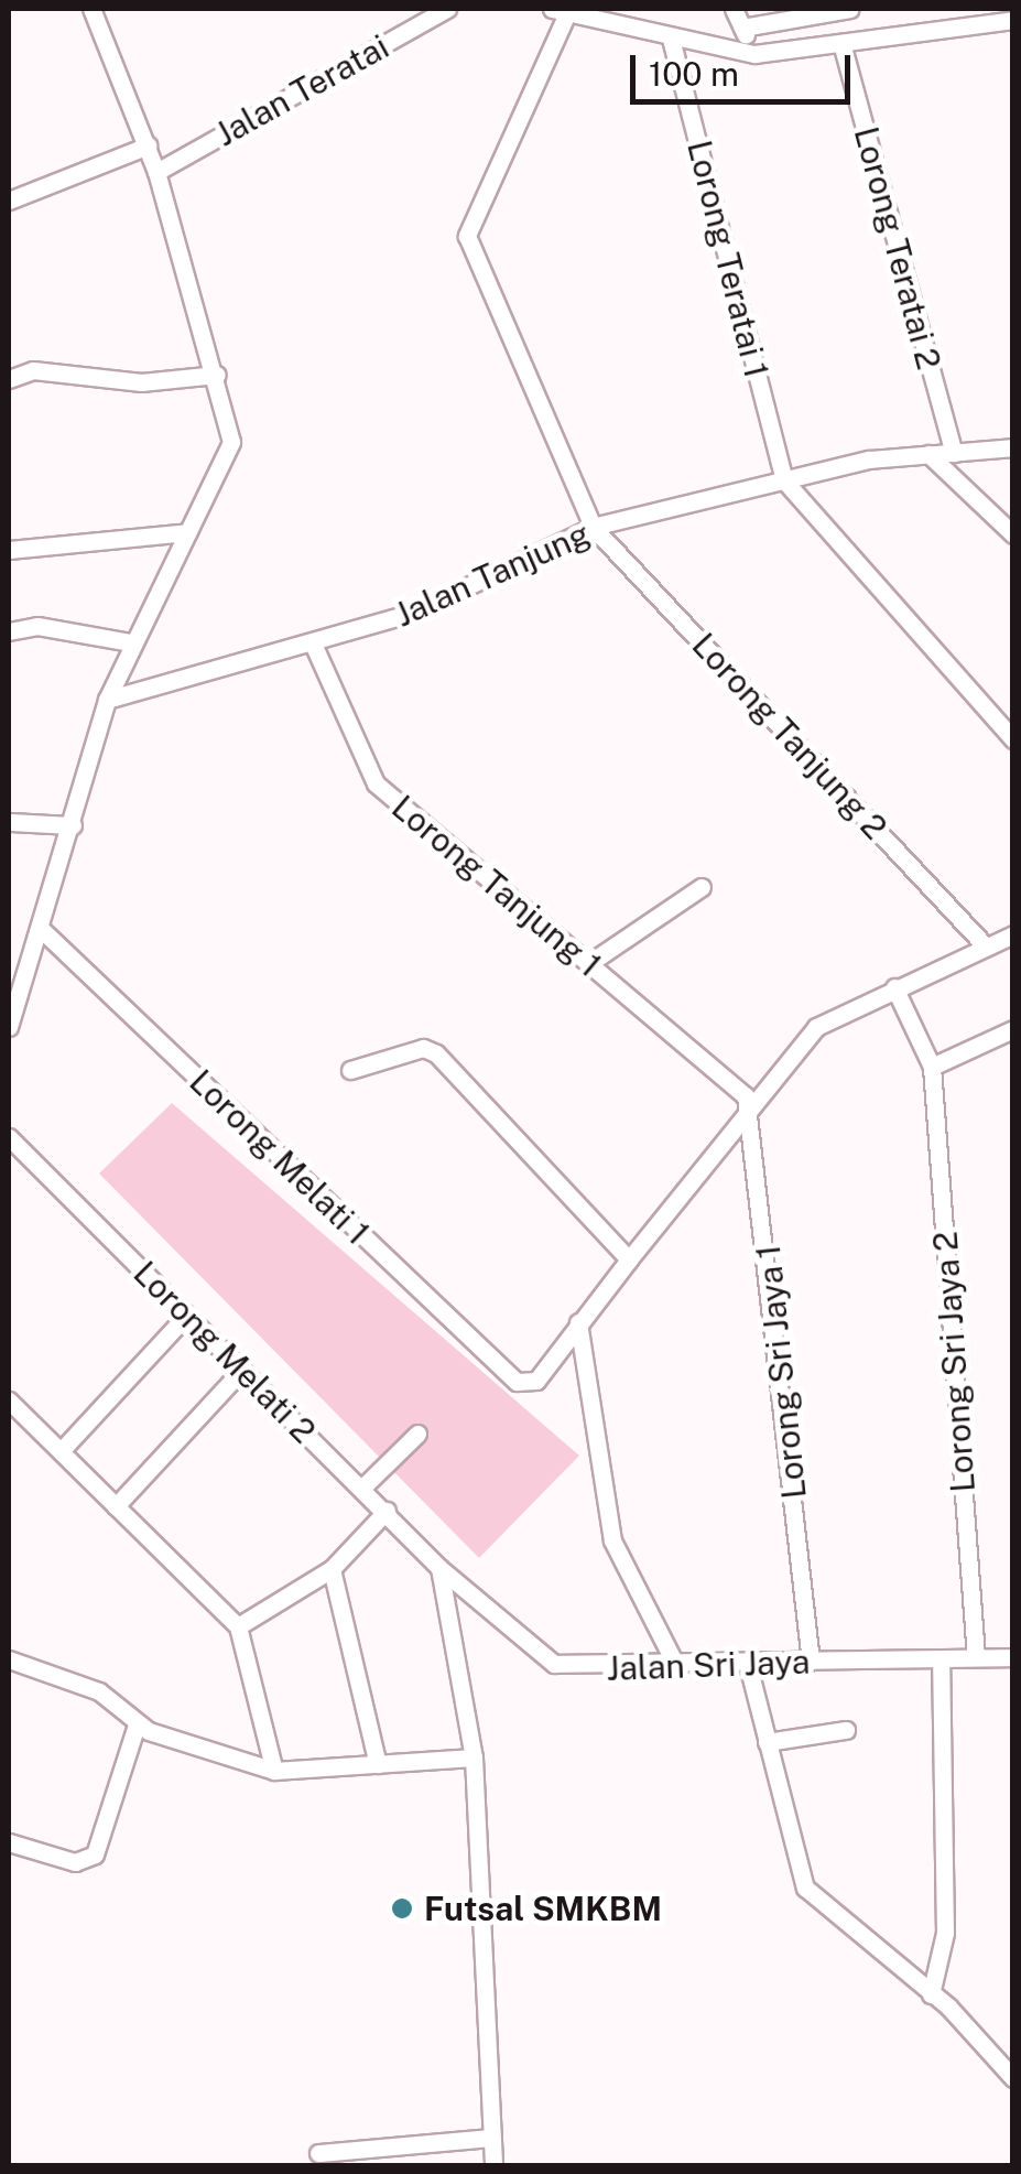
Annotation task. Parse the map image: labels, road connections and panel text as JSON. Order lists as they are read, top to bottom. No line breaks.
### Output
{"streets":{"street":["Jalan Teratai","Lorong Teratai 2","Lorong Teratai 1","Jalan Tanjung","Lorong Tanjung 2","Lorong Tanjung 1","Lorong Melati 1","Lorong Melati 2","Lorong Sri Jaya 2","Lorong Sri Jaya 1","Jalan Sri Jaya"]},"crossings":[["Lorong Teratai 2","Jalan Tanjung"],["Lorong Teratai 1","Jalan Tanjung"],["Jalan Tanjung","Lorong Tanjung 2"],["Jalan Tanjung","Lorong Tanjung 1"],["Lorong Tanjung 1","Lorong Sri Jaya 1"],["Lorong Melati 2","Jalan Sri Jaya"],["Lorong Sri Jaya 2","Jalan Sri Jaya"],["Lorong Sri Jaya 1","Jalan Sri Jaya"]],"places":["Futsal SMKBM"],"scale_bar":"100 m"}
